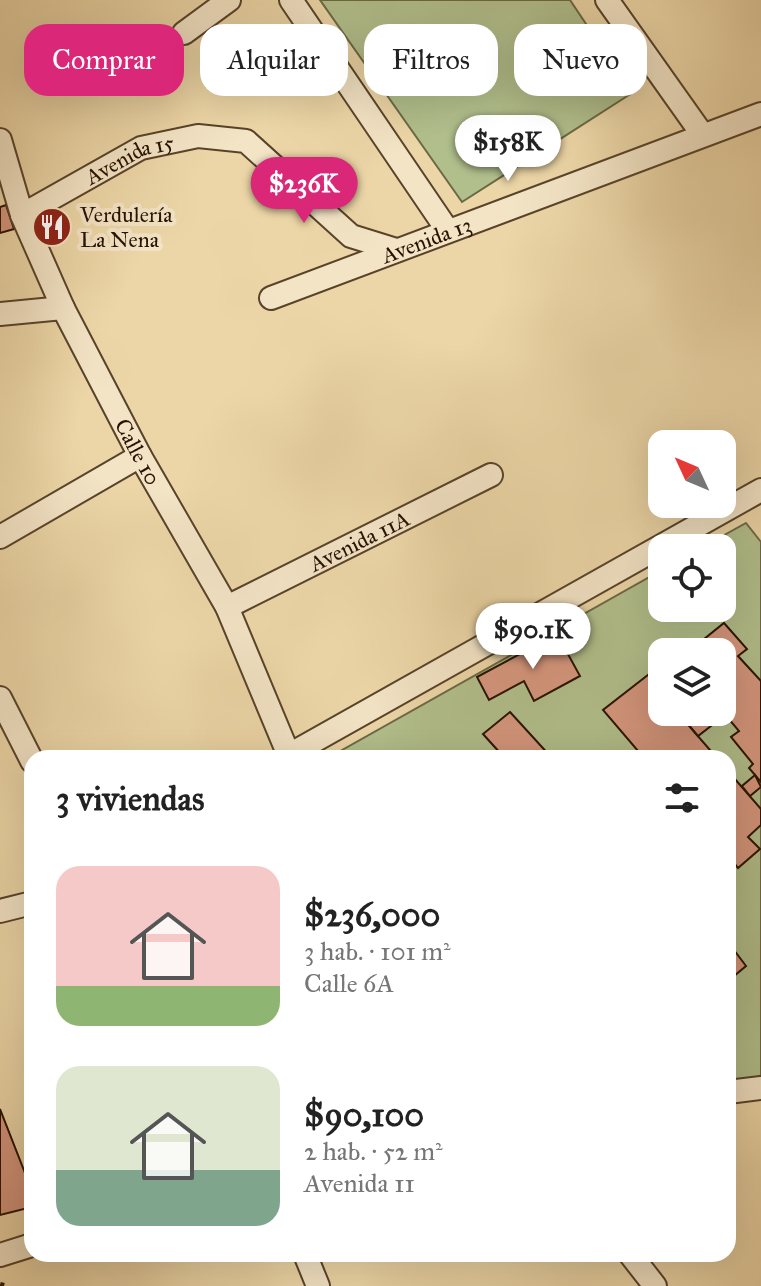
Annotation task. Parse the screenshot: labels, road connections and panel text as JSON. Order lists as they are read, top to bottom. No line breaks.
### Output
{"streets":{"street":["Avenida 15","Avenida 13","Calle 10","Avenida 11A"]},"crossings":[["Avenida 15","Avenida 13"],["Avenida 15","Calle 10"],["Calle 10","Avenida 11A"]],"places":{"restaurant":["Verdulería La Nena"]},"north":"top left","page":{"chip":["Comprar","Alquilar","Filtros","Nuevo"],"price":["$158K","$236K","$90.1K"],"heading":"3 viviendas","list":[{"name":"$236,000","note":"3 hab. · 101 m² · Calle 6A"},{"name":"$90,100","note":"2 hab. · 52 m² · Avenida 11"}]}}
